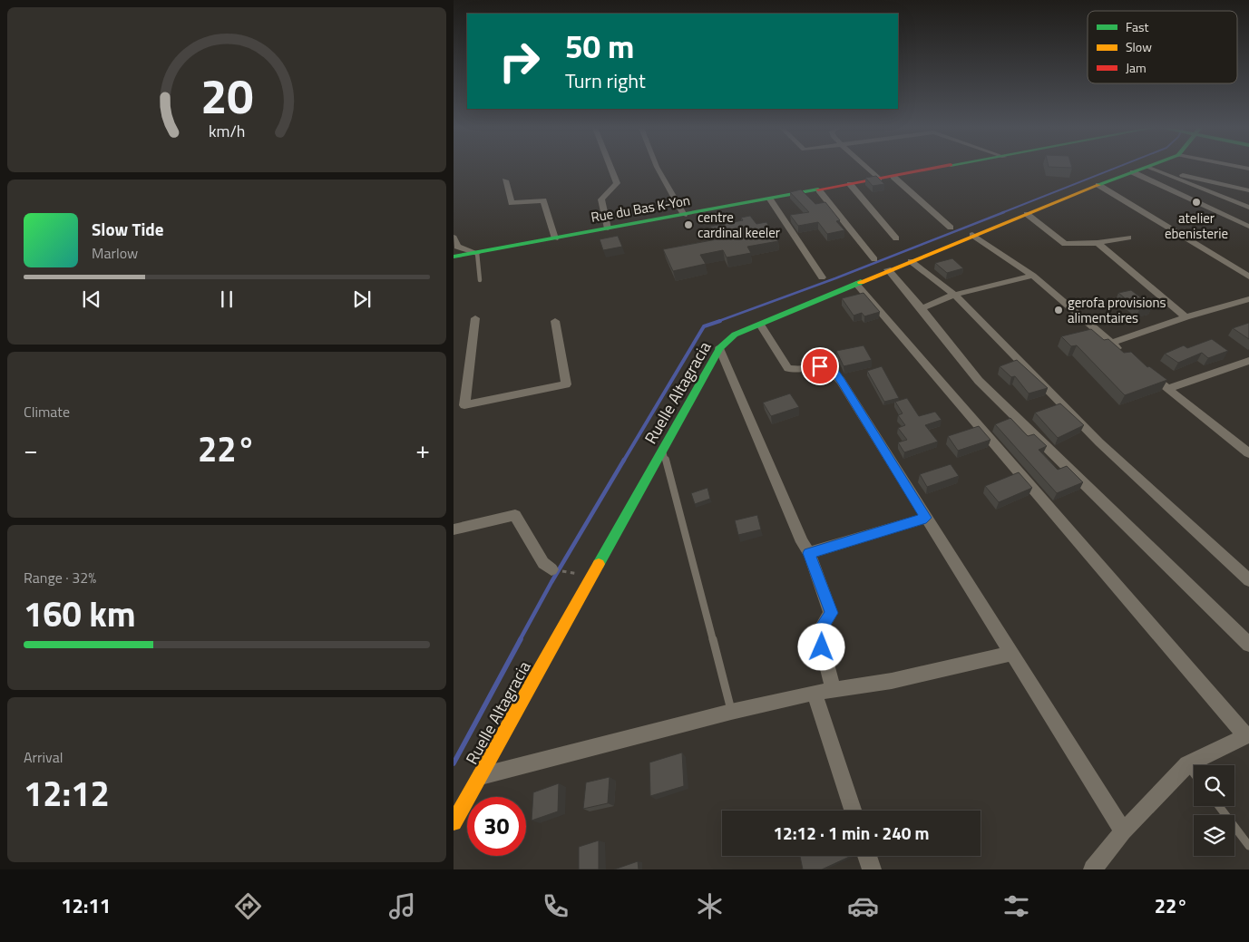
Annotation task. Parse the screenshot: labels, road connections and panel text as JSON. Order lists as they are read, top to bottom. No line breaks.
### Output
{"streets":{"street":["Rue du Bas K-Yon","Ruelle Altagracia"]},"places":["atelier ebenisterie","centre cardinal keeler","gerofa provisions alimentaires"],"legend":["Fast","Slow","Jam"],"page":{"turn":["50 m","Turn right"],"song":["Slow Tide","Marlow"],"tile":["Climate",["Range · 32%","160 km"],["Arrival","12:12"]],"heat":["−","22°","+"],"limit":"30","trip":"12:12 · 1 min · 240 m","tabs":["12:11","22°"],"gauge":["20","km/h"]}}
